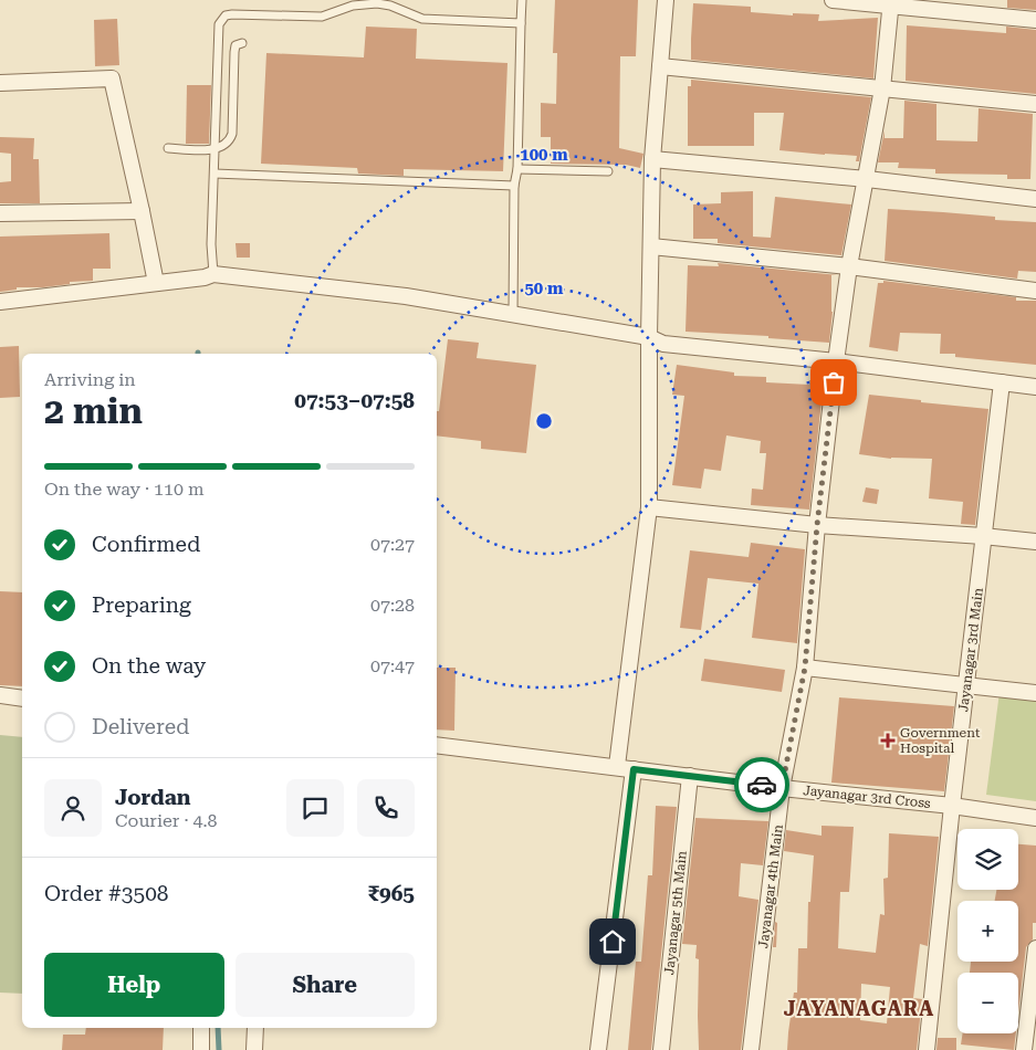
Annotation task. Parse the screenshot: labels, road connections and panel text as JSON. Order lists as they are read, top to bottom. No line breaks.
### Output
{"streets":{"street":["Jayanagar 3rd Main","Jayanagar 3rd Cross","Jayanagar 4th Main","Jayanagar 5th Main"]},"crossings":[["Jayanagar 3rd Main","Jayanagar 3rd Cross"],["Jayanagar 3rd Cross","Jayanagar 4th Main"],["Jayanagar 3rd Cross","Jayanagar 5th Main"]],"districts":["JAYANAGARA"],"places":{"health":["Government Hospital"]},"page":{"heading":["2 min","Arriving in","07:53–07:58"],"panel":["Jordan","Courier · 4.8","Order #3508","₹965"],"bar":"On the way · 110 m","list":[["Confirmed","07:27"],["Preparing","07:28"],["On the way","07:47"],"Delivered"],"map_buttons":["+","−"],"buttons":["Help","Share"]},"rings":["100 m","50 m"]}
